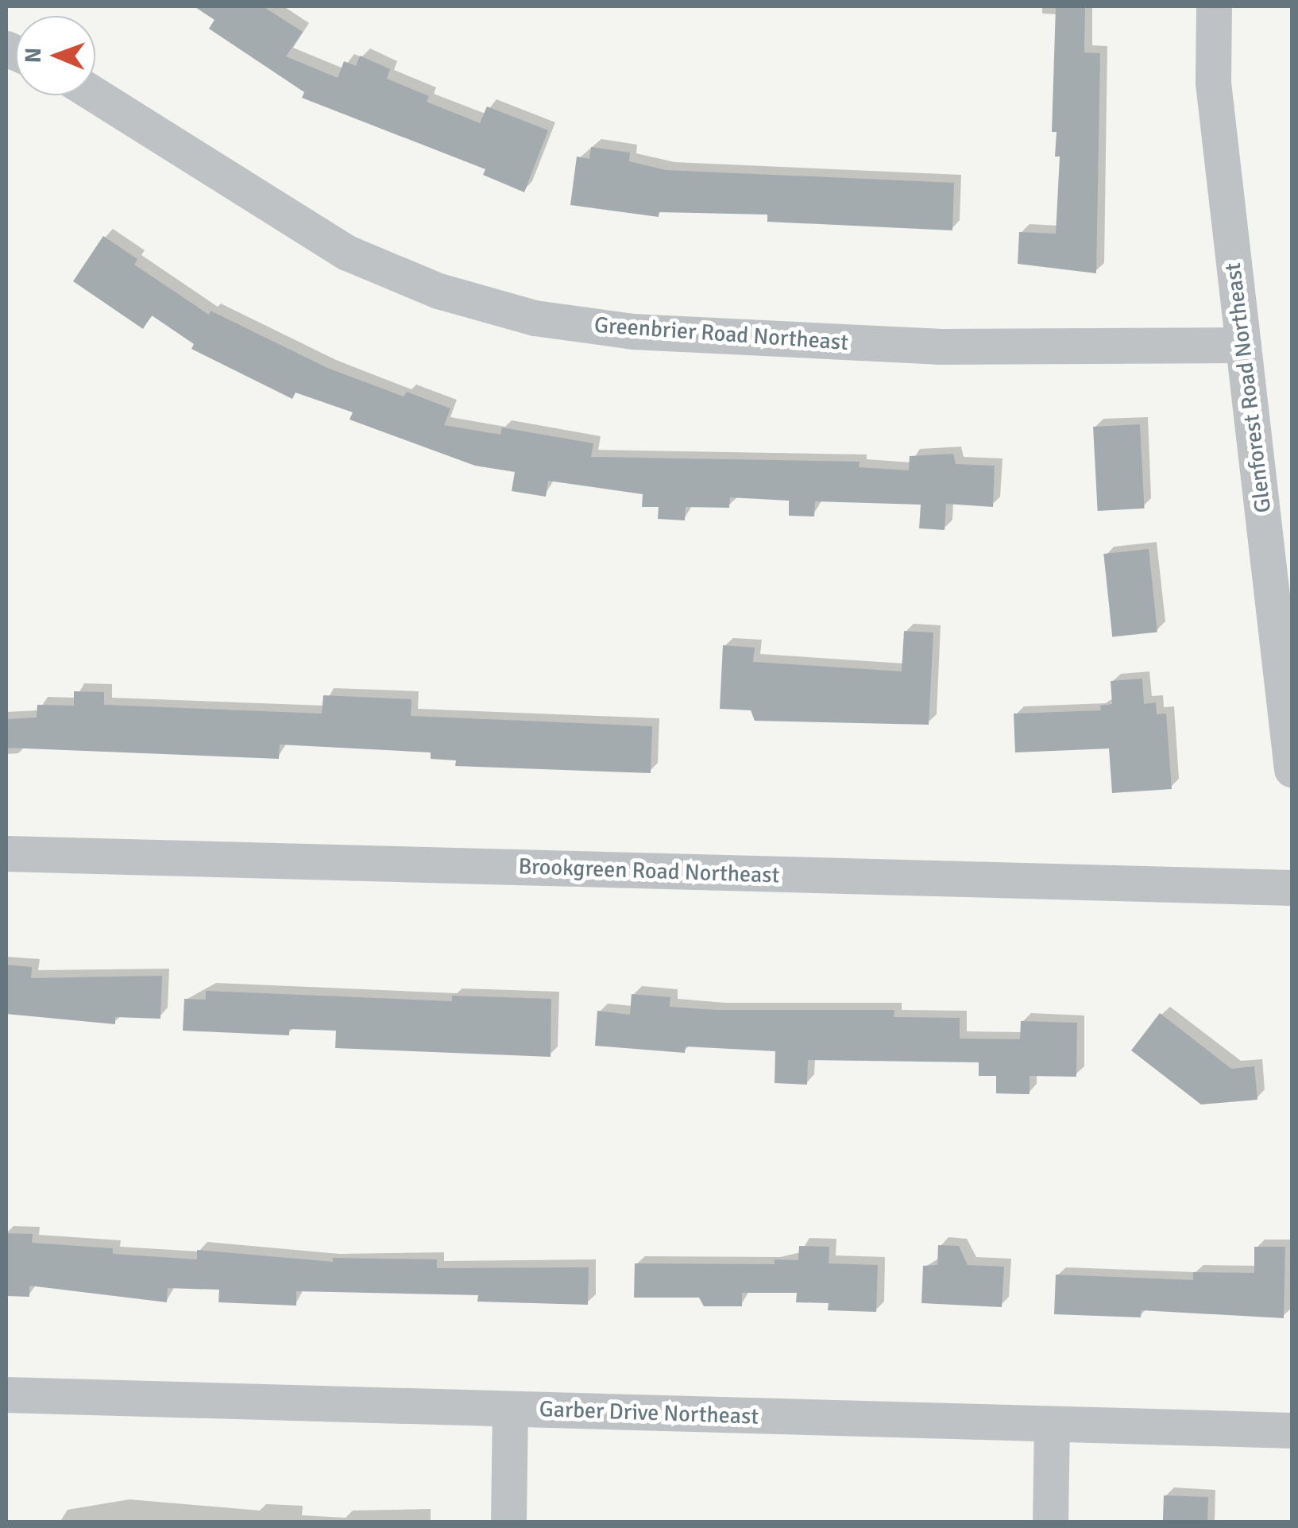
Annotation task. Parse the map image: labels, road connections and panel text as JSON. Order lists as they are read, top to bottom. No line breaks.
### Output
{"streets":{"street":["Greenbrier Road Northeast","Glenforest Road Northeast","Brookgreen Road Northeast","Garber Drive Northeast"]},"crossings":[["Greenbrier Road Northeast","Glenforest Road Northeast"]],"north":"left"}
